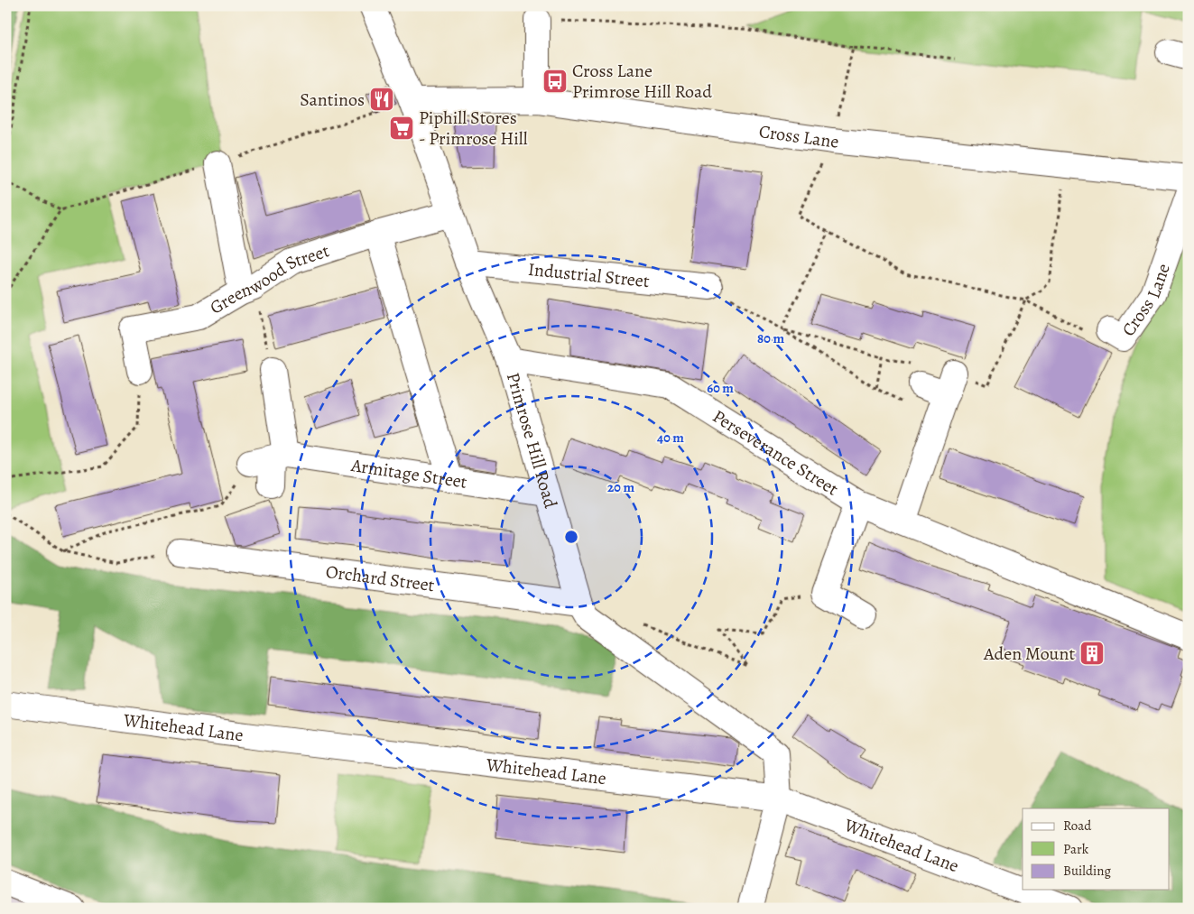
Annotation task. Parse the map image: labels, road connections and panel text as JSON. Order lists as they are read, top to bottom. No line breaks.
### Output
{"streets":{"street":["Cross Lane","Industrial Street","Greenwood Street","Primrose Hill Road","Perseverance Street","Armitage Street","Orchard Street","Whitehead Lane"]},"crossings":[["Cross Lane","Primrose Hill Road"],["Industrial Street","Primrose Hill Road"],["Greenwood Street","Primrose Hill Road"],["Primrose Hill Road","Perseverance Street"],["Primrose Hill Road","Armitage Street"],["Primrose Hill Road","Orchard Street"],["Primrose Hill Road","Whitehead Lane"]],"places":{"bus stop":["Cross Lane Primrose Hill Road"],"restaurant":["Santinos"],"supermarket":["Piphill Stores - Primrose Hill"],"building":["Aden Mount"]},"legend":["Road","Park","Building"],"rings":["80 m","60 m","40 m","20 m"]}
